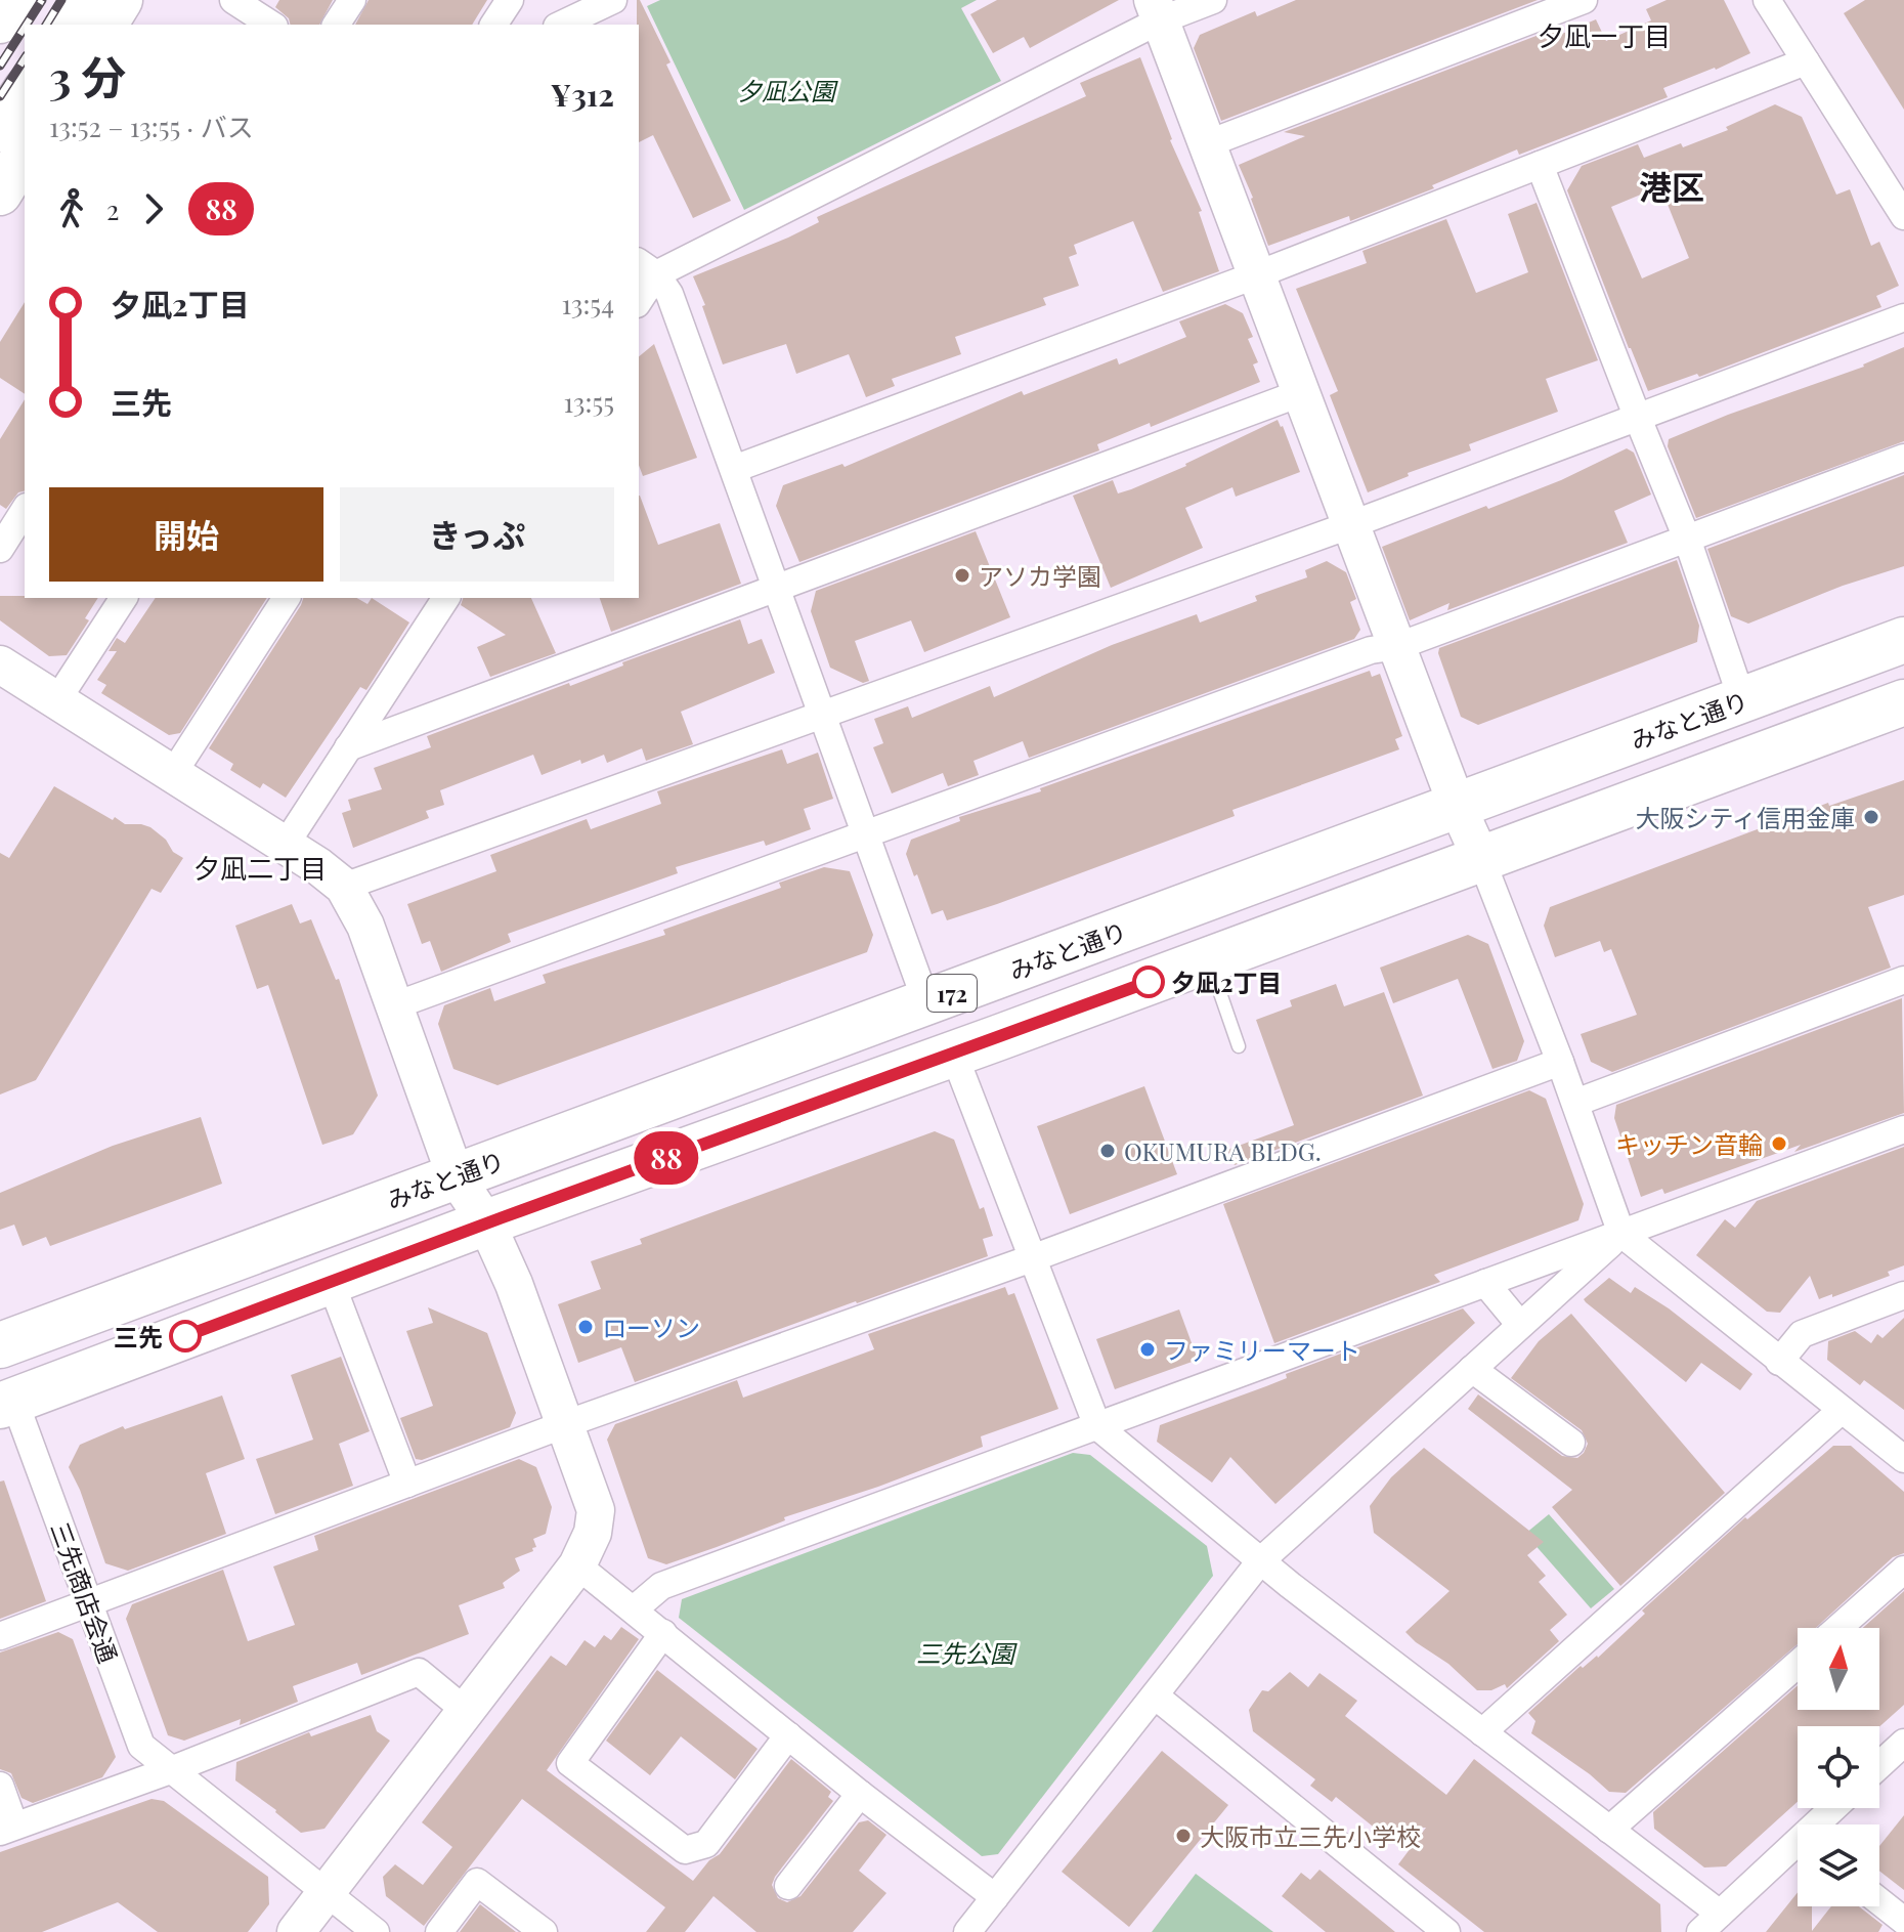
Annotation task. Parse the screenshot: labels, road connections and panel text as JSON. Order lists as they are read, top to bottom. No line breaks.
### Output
{"streets":{"highway":["みなと通り","172"],"street":["三先商店会通"]},"crossings":[["172","三先商店会通"]],"districts":["夕凪一丁目","港区","夕凪二丁目"],"parks":["夕凪公園","三先公園"],"places":["アソカ学園","大阪シティ信用金庫","夕凪2丁目","キッチン音輪","OKUMURA BLDG.","ローソン","三先","ファミリーマート","大阪市立三先小学校"],"lines":["bus line 88"],"north":"top","page":{"on_map":"88","heading":["3 分","13:52 – 13:55 · バス","¥312"],"legs":["2","88"],"list":[{"name":"夕凪2丁目","value":"13:54"},{"name":"三先","value":"13:55"}],"buttons":["開始","きっぷ"]}}
